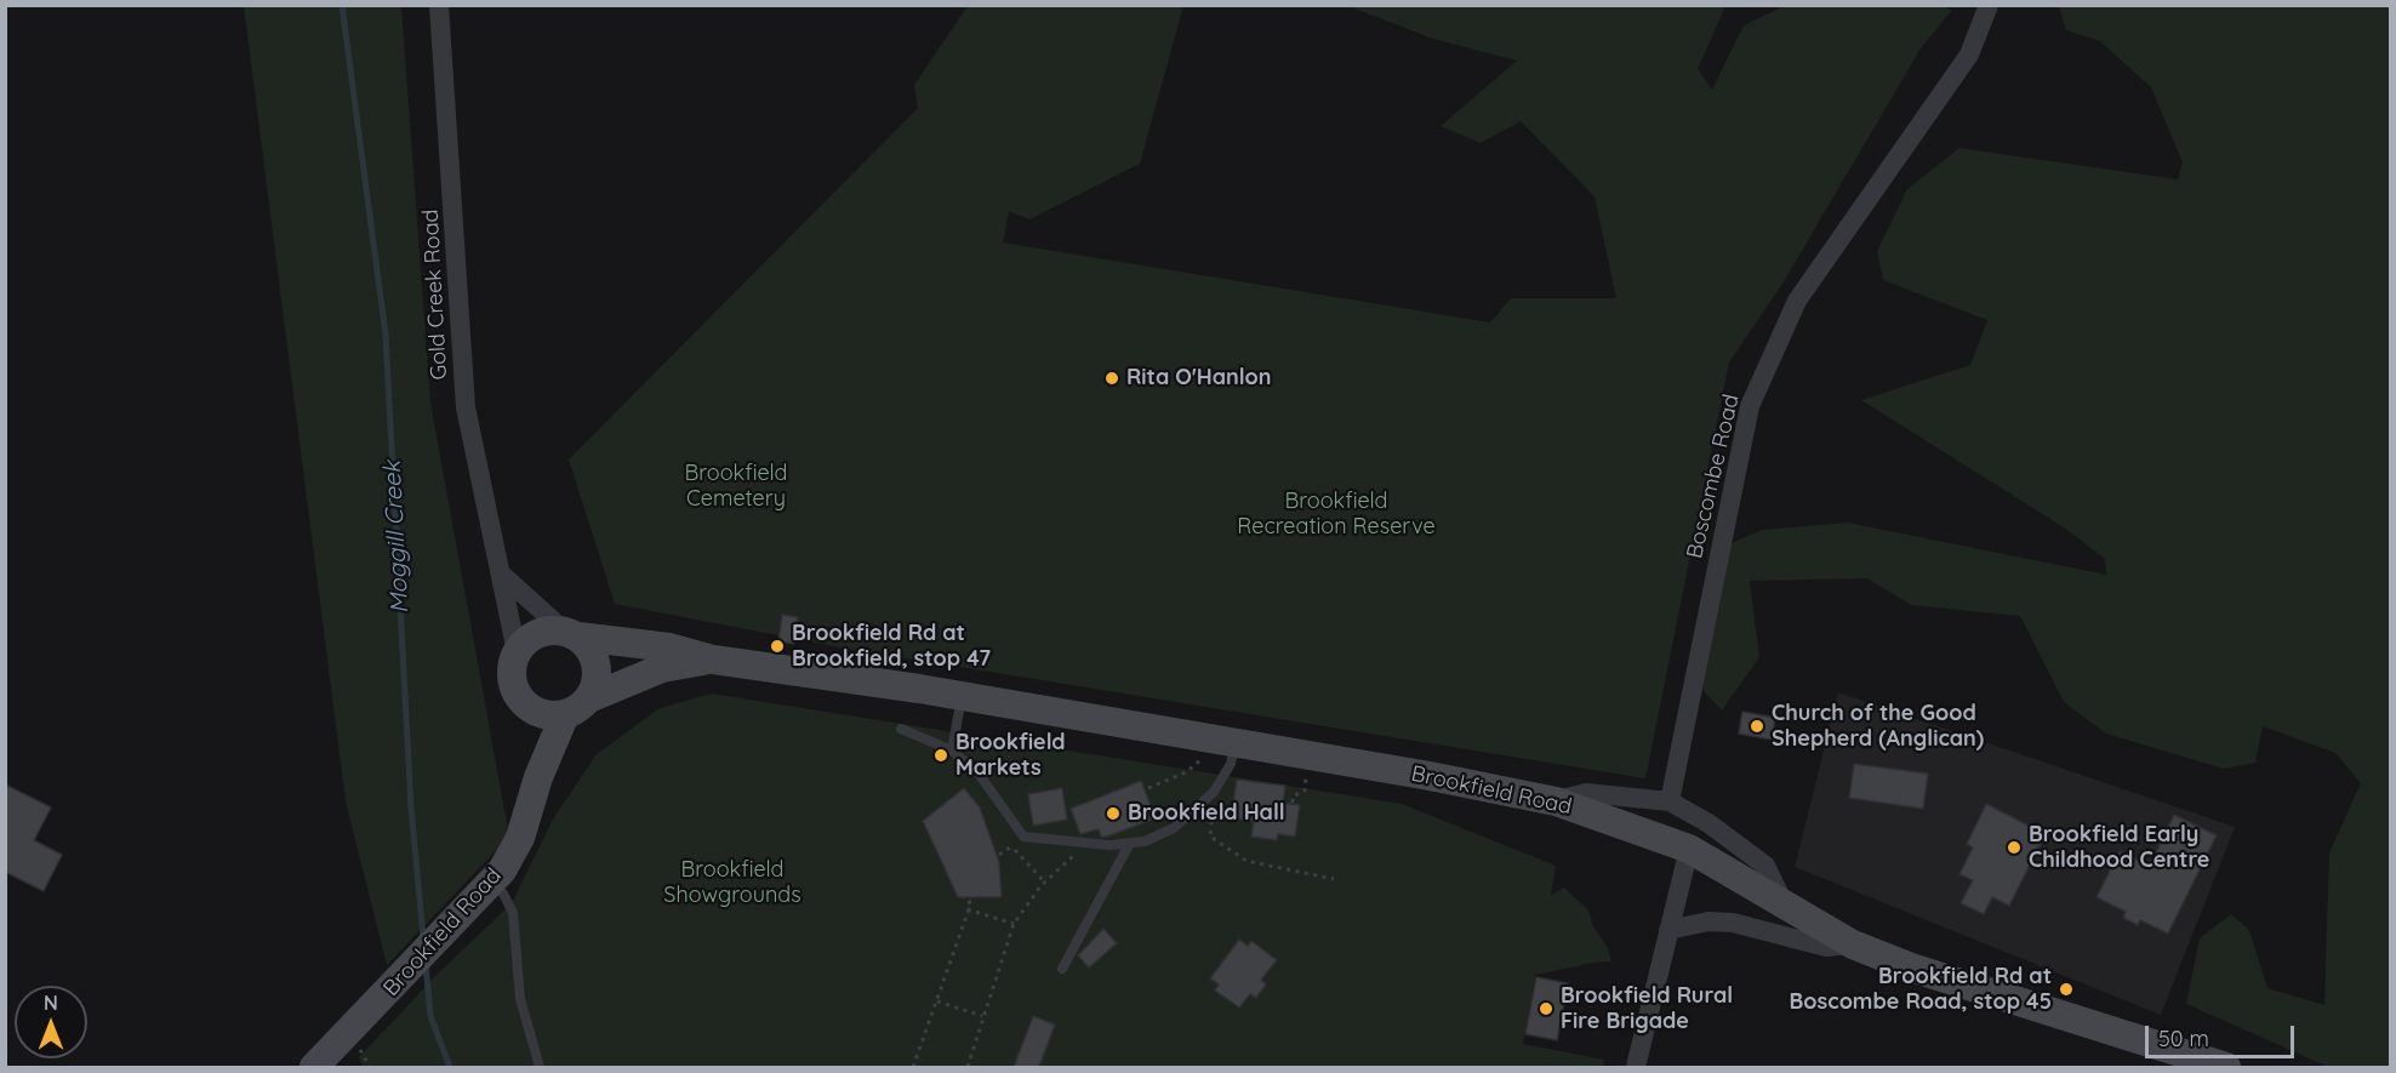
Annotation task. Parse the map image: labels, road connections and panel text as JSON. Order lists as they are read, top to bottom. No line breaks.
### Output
{"streets":{"main road":["Brookfield Road"],"street":["Gold Creek Road","Boscombe Road"]},"crossings":[["Gold Creek Road","Brookfield Road"]],"water":["Moggill Creek"],"parks":["Brookfield Cemetery","Brookfield Recreation Reserve","Brookfield Showgrounds"],"places":["Rita O'Hanlon","Brookfield Rd at Brookfield, stop 47","Church of the Good Shepherd (Anglican)","Brookfield Markets","Brookfield Hall","Brookfield Early Childhood Centre","Brookfield Rd at Boscombe Road, stop 45","Brookfield Rural Fire Brigade"],"scale_bar":"50 m","north":"top"}
